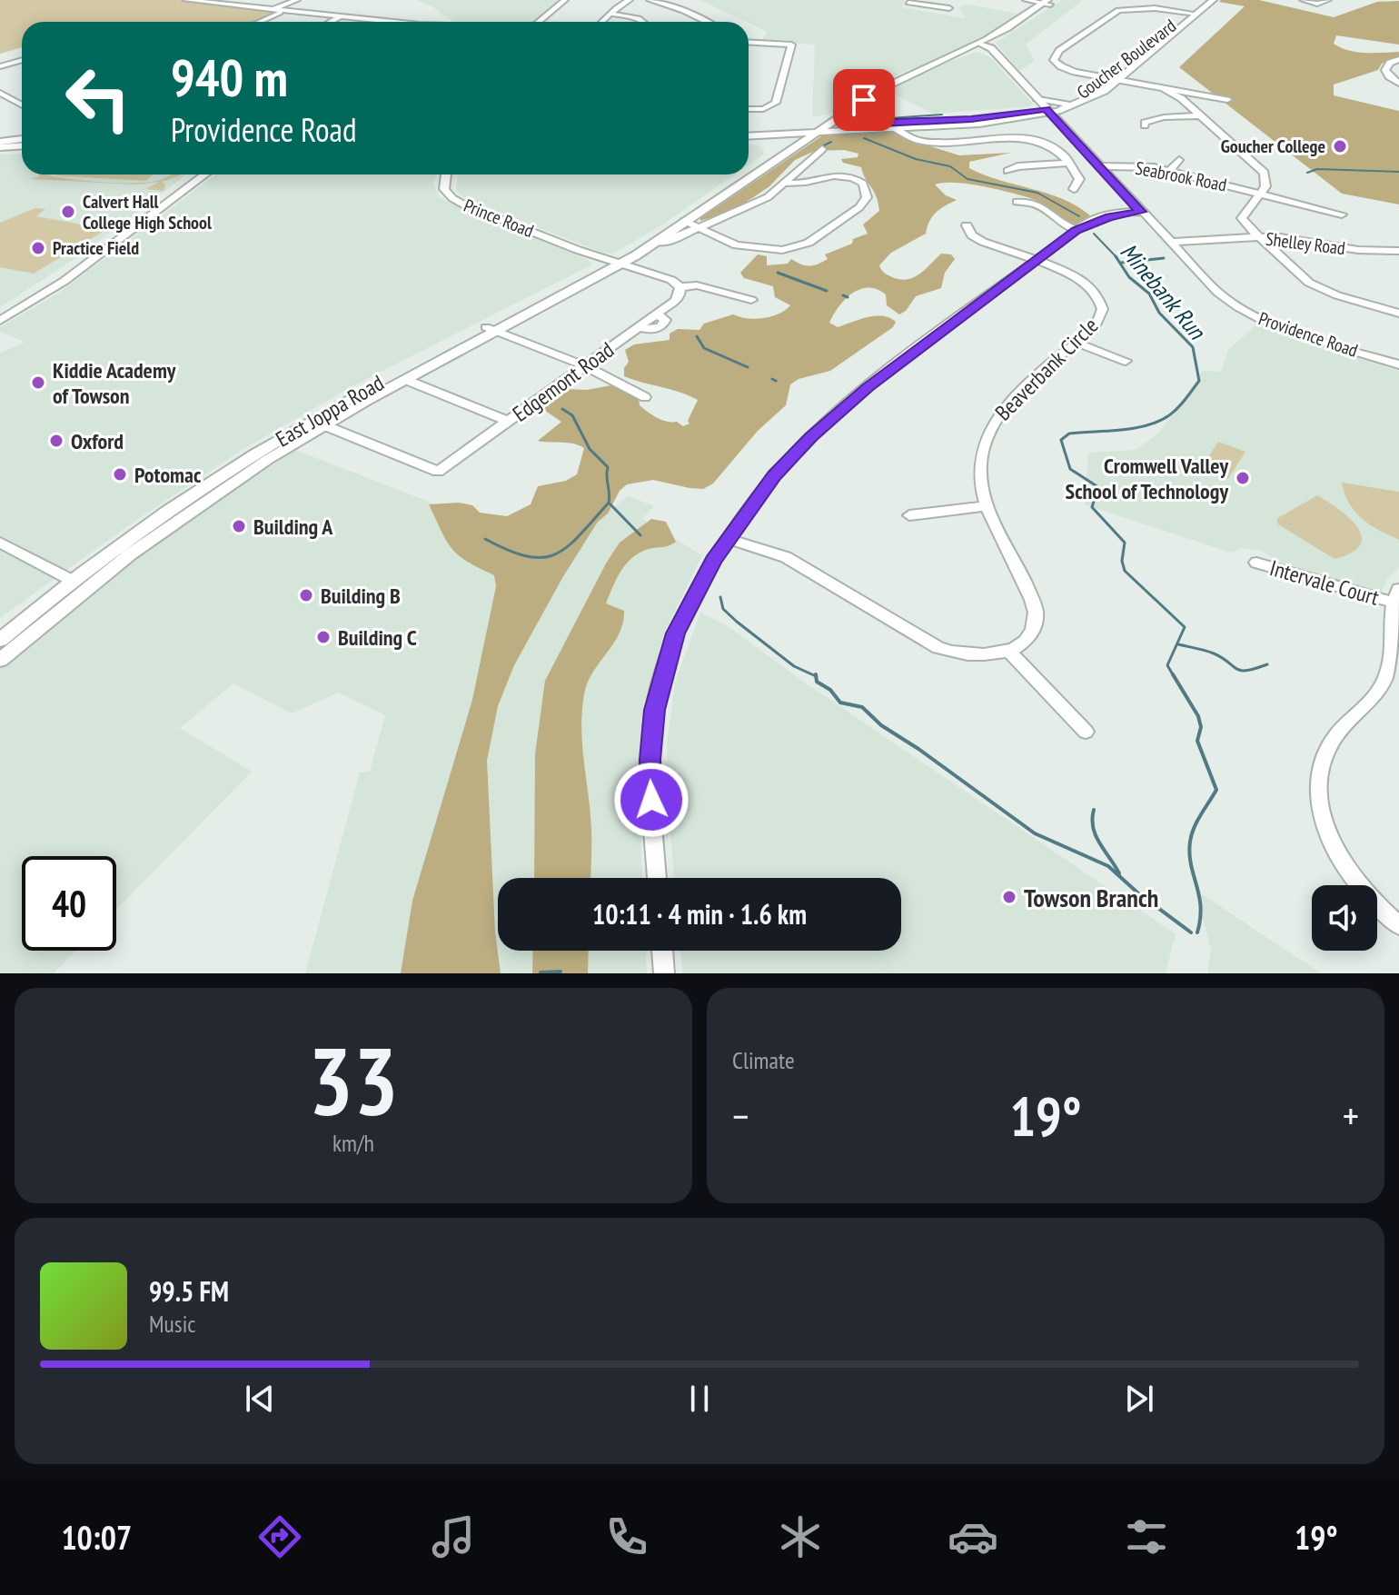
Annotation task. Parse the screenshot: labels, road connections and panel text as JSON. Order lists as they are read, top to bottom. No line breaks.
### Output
{"streets":{"main road":["Goucher Boulevard","East Joppa Road"],"street":["Seabrook Road","Prince Road","Shelley Road","Providence Road","Beaverbank Circle","Edgemont Road","Intervale Court"]},"crossings":[["Goucher Boulevard","Providence Road"],["Goucher Boulevard","East Joppa Road"],["Seabrook Road","Providence Road"],["Prince Road","Edgemont Road"],["Prince Road","East Joppa Road"],["Shelley Road","Providence Road"],["Providence Road","East Joppa Road"],["Edgemont Road","East Joppa Road"]],"water":["Minebank Run"],"places":["Goucher College","Calvert Hall College High School","Practice Field","Kiddie Academy of Towson","Oxford","Potomac","Cromwell Valley School of Technology","Building A","Building B","Building C","Towson Branch"],"page":{"turn":["940 m","Providence Road"],"limit":"40","trip":"10:11 · 4 min · 1.6 km","tile":[["33","km/h"],"Climate"],"heat":["−","19°","+"],"song":["99.5 FM","Music"],"tabs":["10:07","19°"]}}
